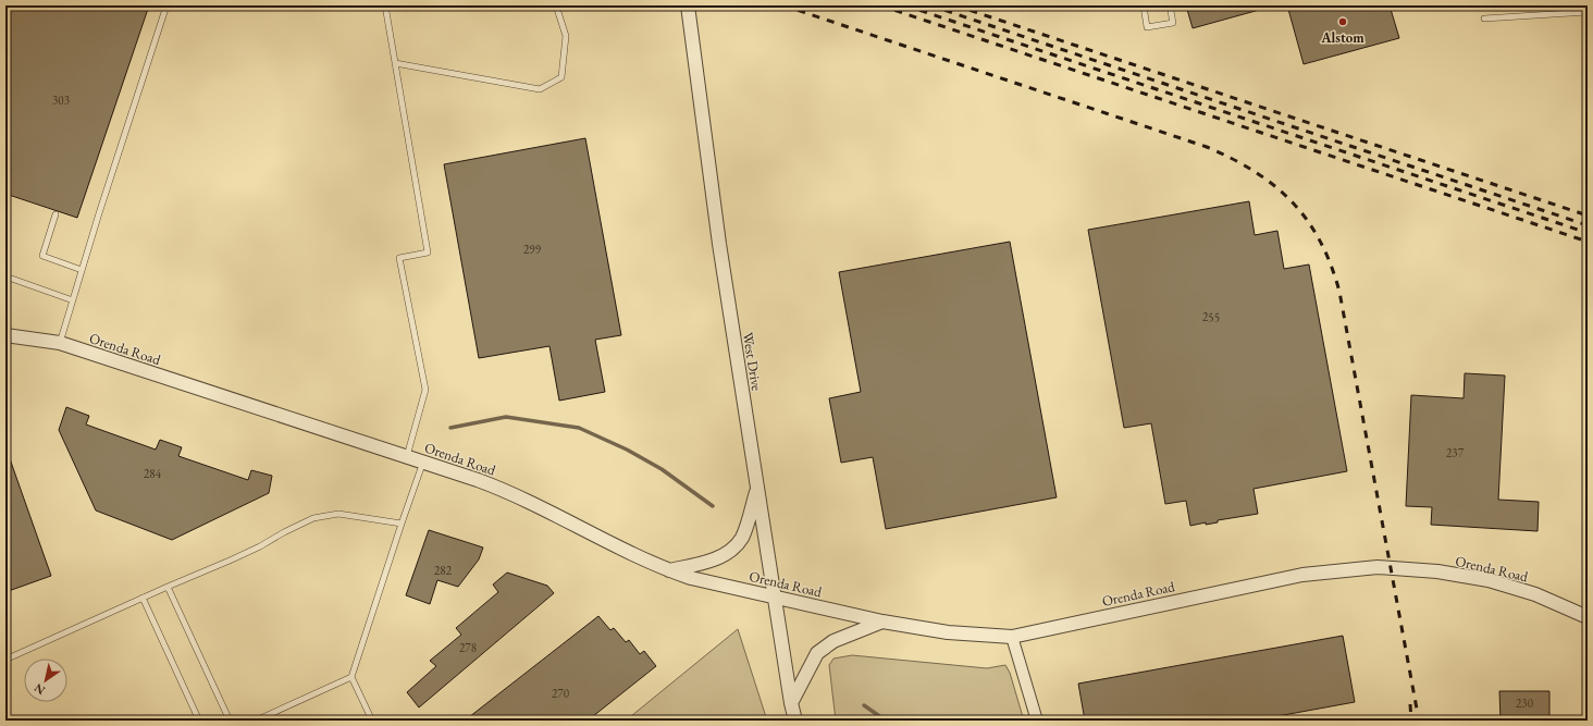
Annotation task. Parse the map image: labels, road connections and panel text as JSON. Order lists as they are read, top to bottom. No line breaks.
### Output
{"streets":{"street":["Orenda Road","West Drive"]},"crossings":[["Orenda Road","West Drive"]],"places":["Alstom"],"house_numbers":["303","299","255","237","284","282","278","270","230"],"north":"bottom left"}
